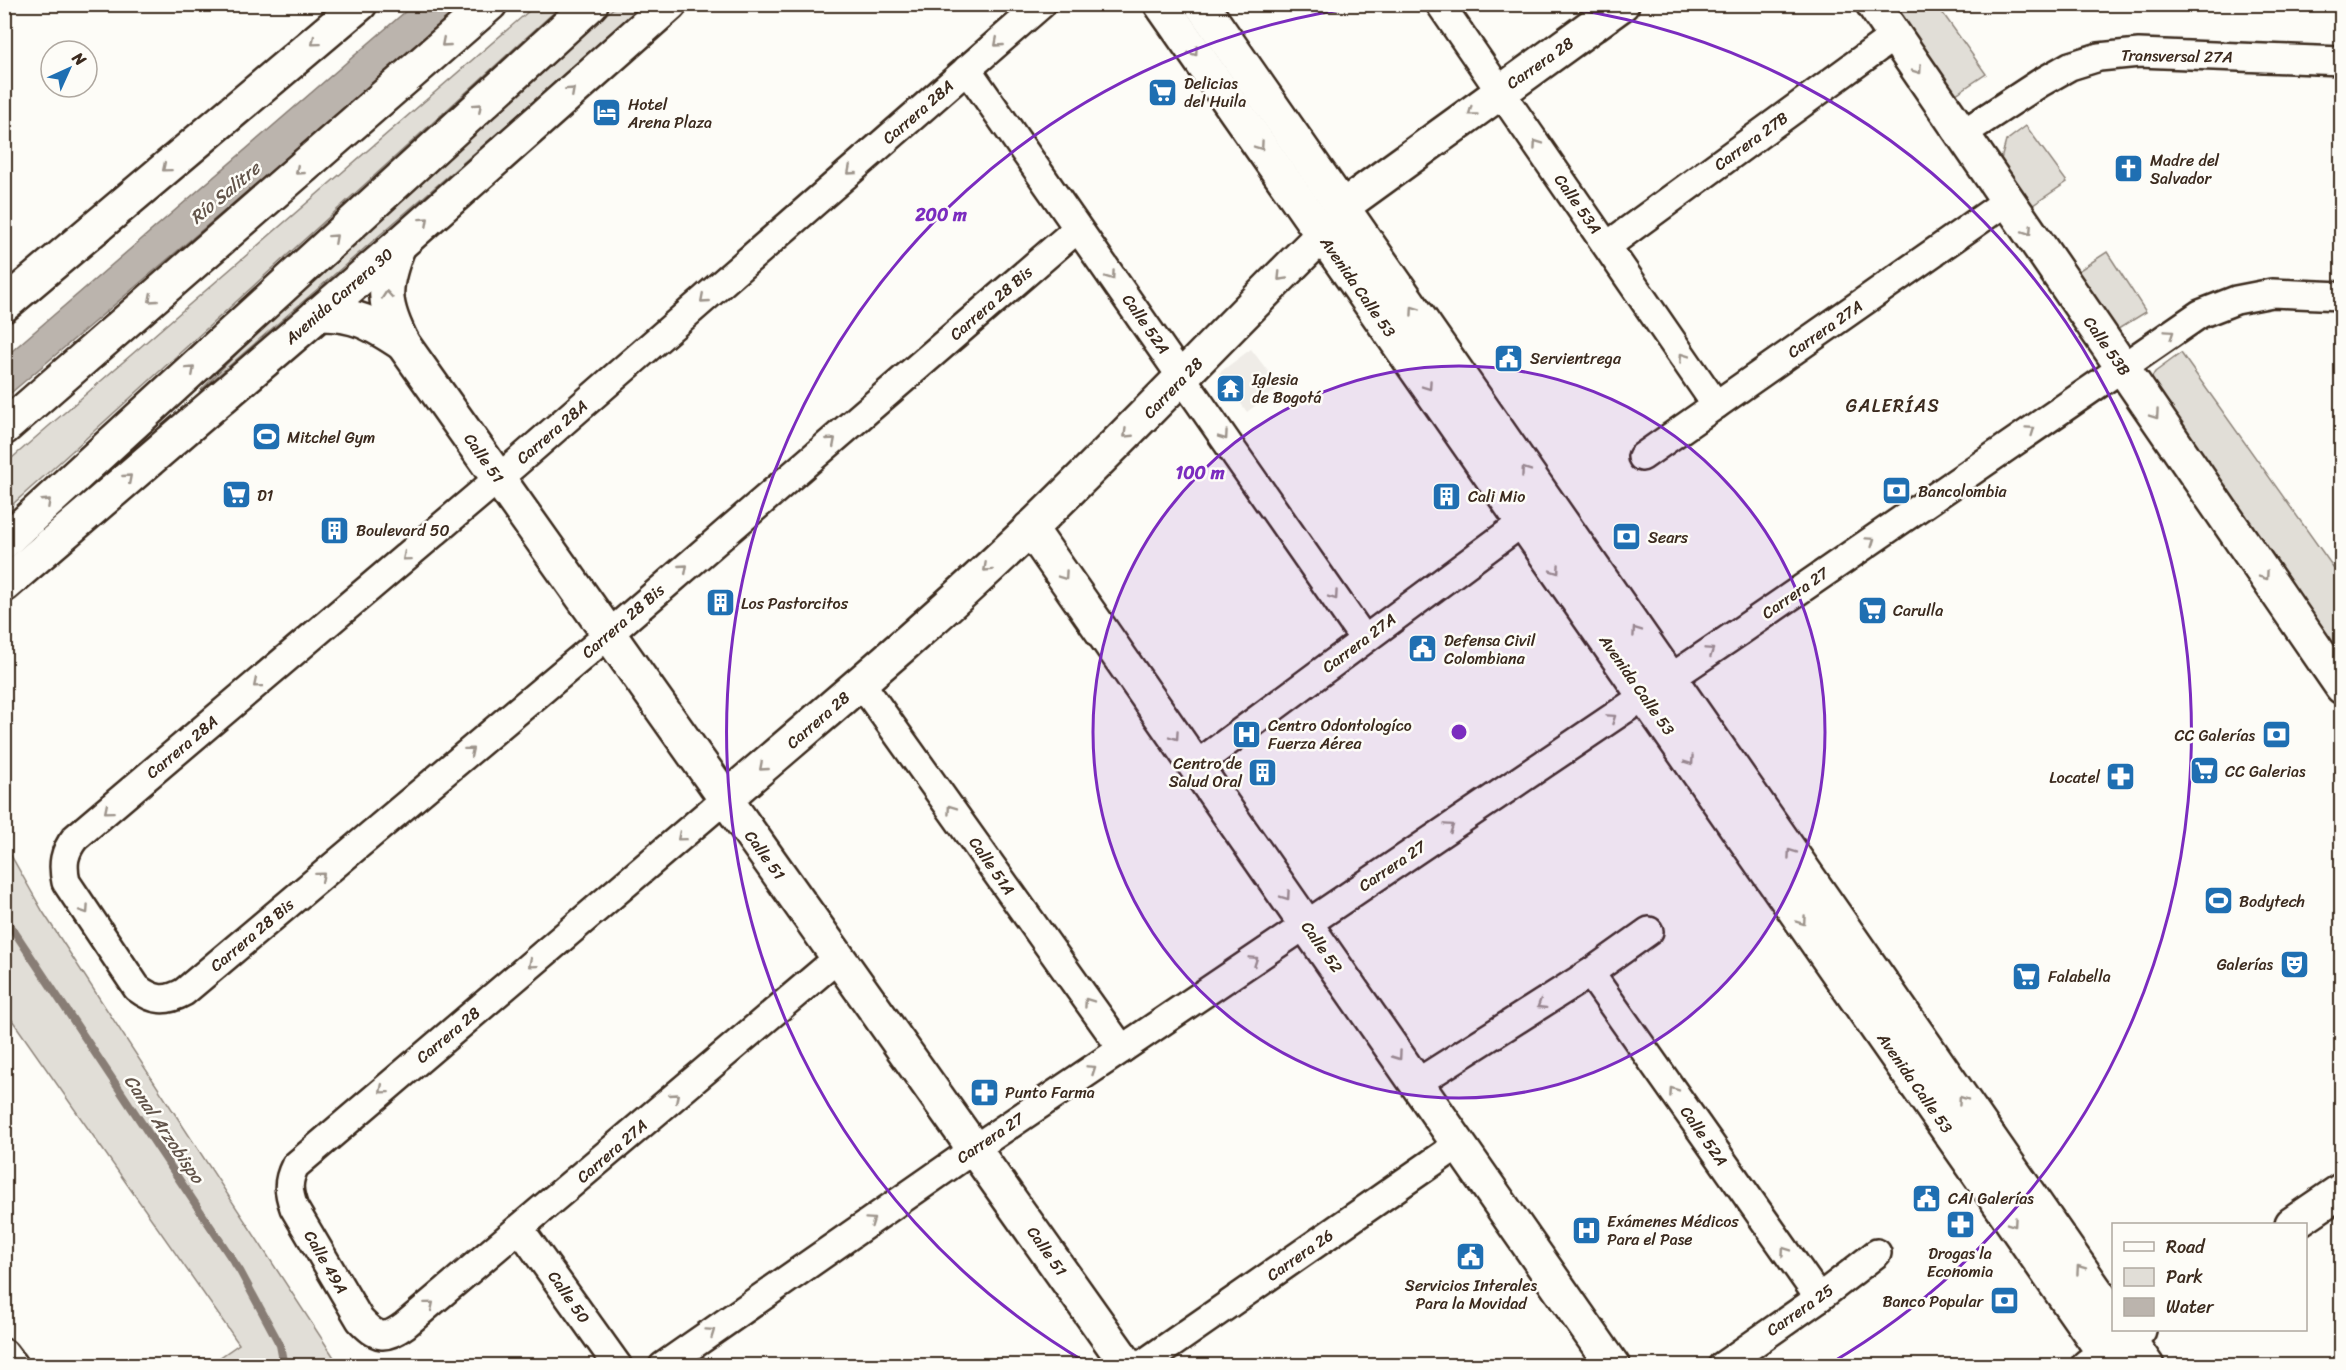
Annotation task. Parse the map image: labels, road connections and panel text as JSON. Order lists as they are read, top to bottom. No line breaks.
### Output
{"streets":{"main road":["Carrera 28","Avenida Calle 53","Avenida Carrera 30","Calle 53B","Calle 51","Calle 52"],"street":["Transversal 27A","Carrera 28A","Carrera 27B","Calle 53A","Carrera 28 Bis","Calle 52A","Carrera 27A","Carrera 27","Calle 51A","Carrera 26","Calle 49A","Calle 50","Carrera 25"]},"crossings":[["Transversal 27A","Calle 53B"],["Carrera 28","Calle 53A"],["Carrera 28","Avenida Calle 53"],["Carrera 28","Calle 52A"],["Carrera 28","Calle 51"],["Carrera 28","Calle 51A"],["Carrera 28","Calle 52"],["Carrera 28","Calle 49A"],["Carrera 28A","Carrera 28 Bis"],["Carrera 28A","Calle 52A"],["Carrera 28A","Calle 51"],["Carrera 27B","Calle 53A"],["Carrera 27B","Calle 53B"],["Calle 53A","Carrera 27A"],["Avenida Calle 53","Carrera 27A"],["Avenida Calle 53","Carrera 27"],["Avenida Carrera 30","Calle 51"],["Carrera 28 Bis","Calle 52A"],["Carrera 28 Bis","Calle 51"],["Calle 52A","Carrera 27A"],["Calle 52A","Carrera 25"],["Carrera 27A","Calle 53B"],["Carrera 27A","Calle 51"],["Carrera 27A","Calle 52"],["Carrera 27A","Calle 49A"],["Carrera 27A","Calle 50"],["Calle 53B","Carrera 27"],["Calle 51","Carrera 27"],["Carrera 27","Calle 51A"],["Carrera 27","Calle 52"],["Calle 52","Carrera 26"]],"one_way":["Carrera 28","Carrera 28A","Calle 53A","Carrera 28 Bis","Carrera 27A","Calle 53B","Carrera 27","Calle 51A","Calle 52"],"districts":["GALERÍAS"],"water":["Río Salitre","Canal Arzobispo"],"places":{"supermarket":["Delicias del Huila","D1","Carulla","CC Galerias","Falabella"],"hotel":["Hotel Arena Plaza"],"church":["Madre del Salvador"],"public building":["Servientrega","Defensa Civil Colombiana","CAI Galerías","Servicios Interales Para la Movidad"],"temple":["Iglesia de Bogotá"],"sports":["Mitchel Gym","Bodytech"],"bank":["Bancolombia","Sears","CC Galerías","Banco Popular"],"building":["Cali Mio","Boulevard 50","Los Pastorcitos","Centro de Salud Oral"],"hospital":["Centro Odontologíco Fuerza Aérea","Exámenes Médicos Para el Pase"],"pharmacy":["Locatel","Punto Farma","Drogas la Economia"],"theatre":["Galerías"]},"legend":["Road","Park","Water"],"north":"top right","rings":["200 m","100 m"]}
